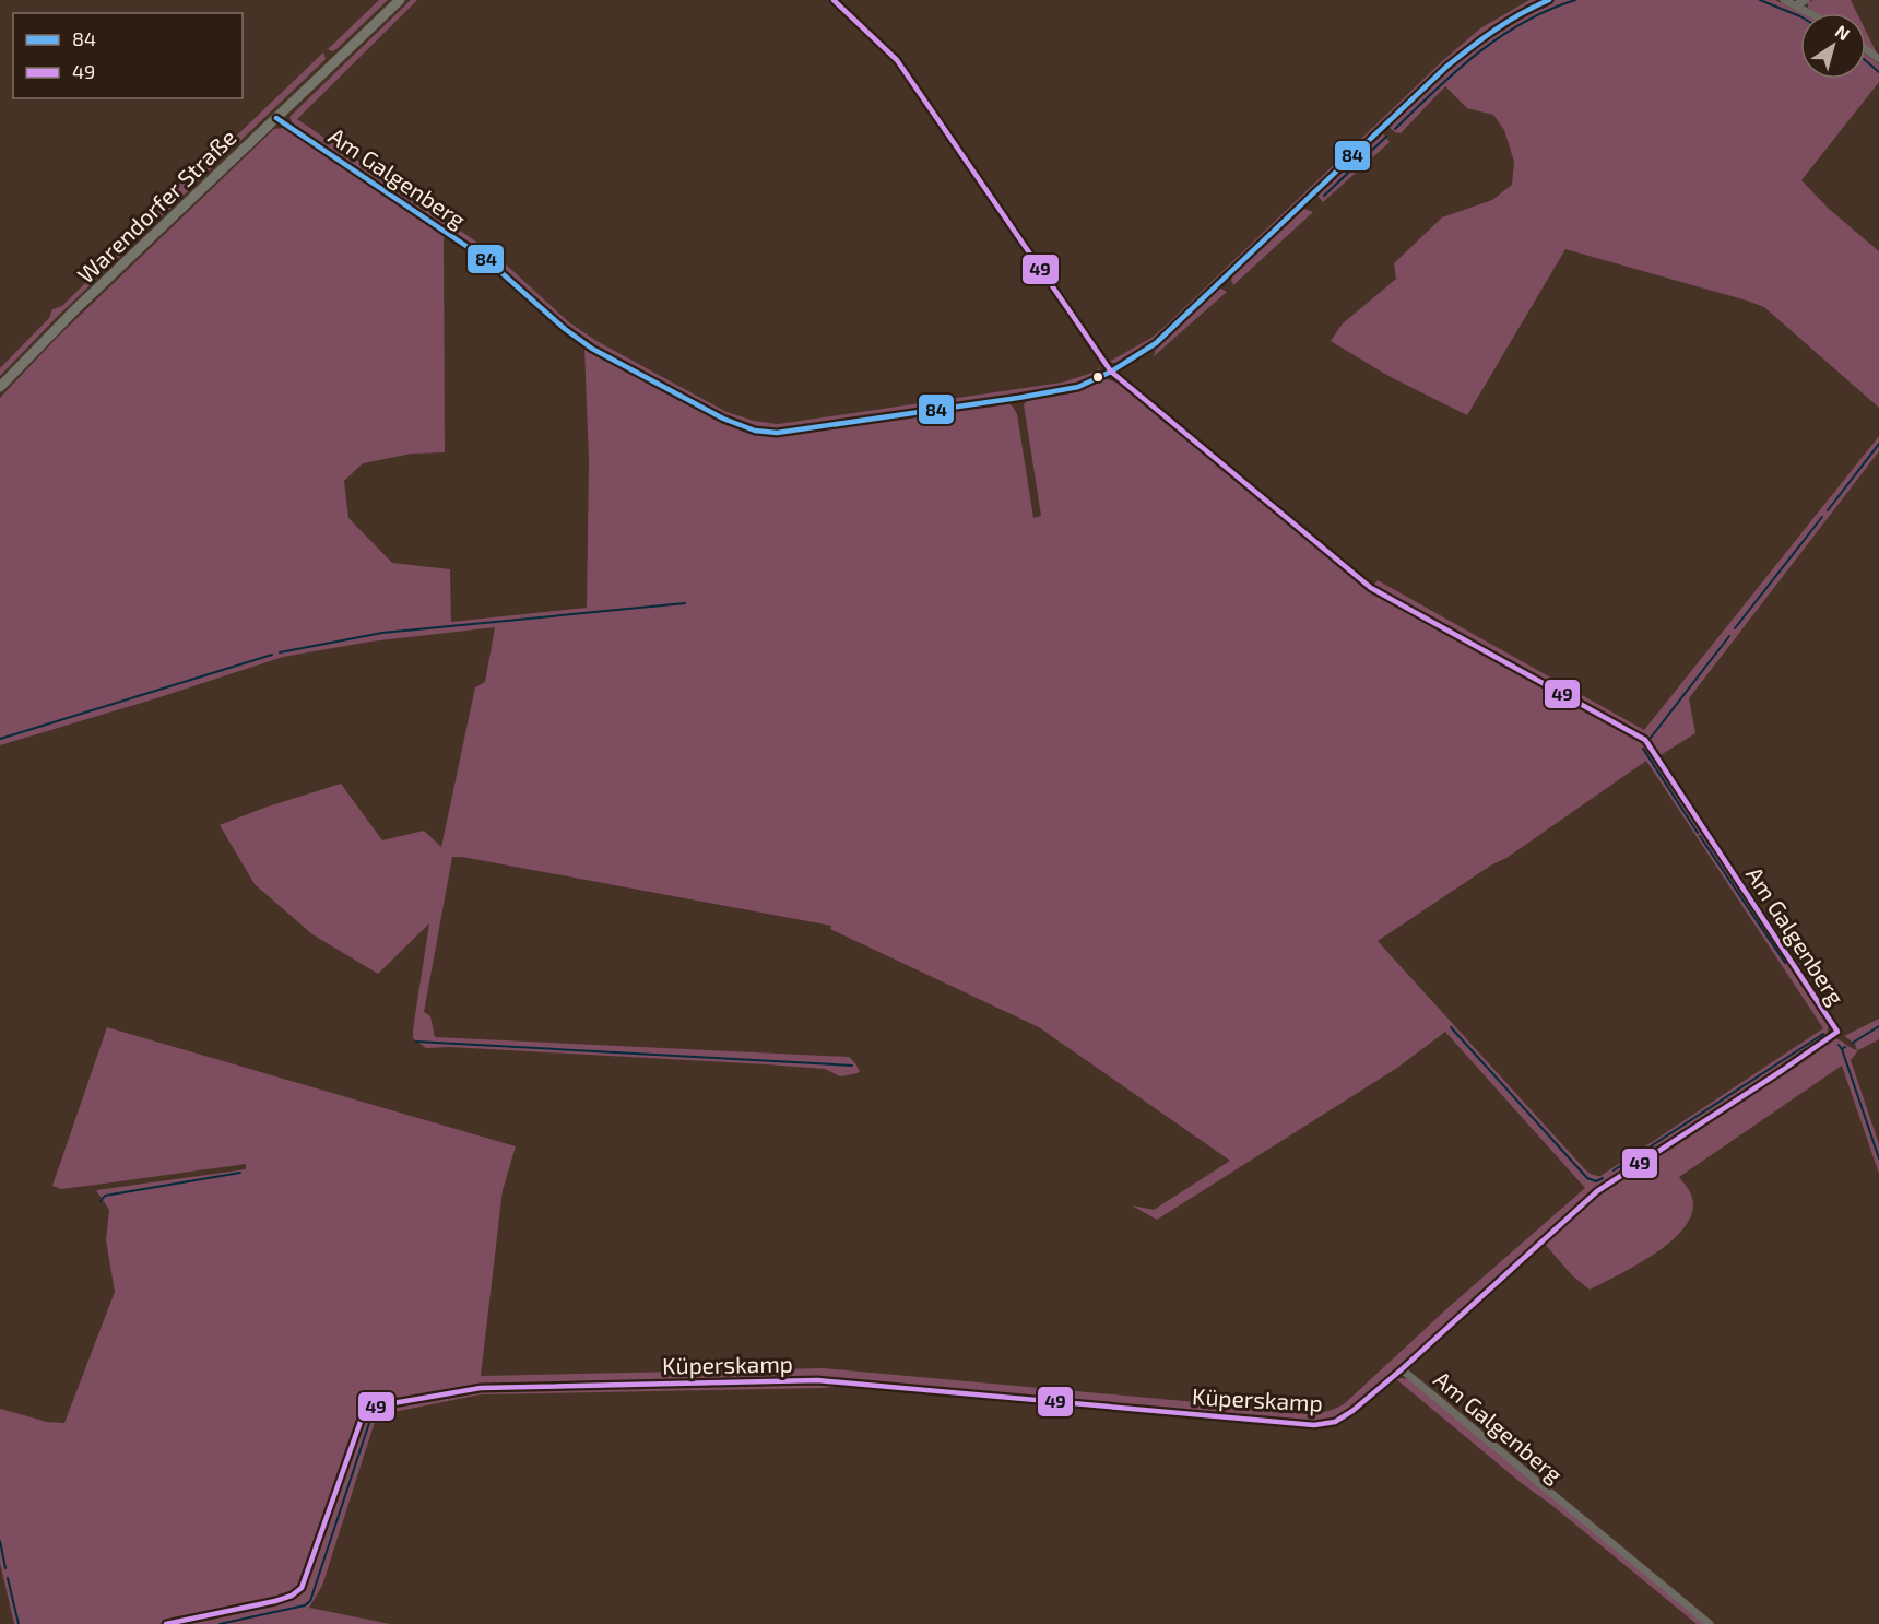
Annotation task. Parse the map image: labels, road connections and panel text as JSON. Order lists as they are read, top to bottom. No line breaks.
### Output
{"streets":{"main road":["Warendorfer Straße"],"street":["Am Galgenberg","Küperskamp"]},"crossings":[["Am Galgenberg","Warendorfer Straße"],["Am Galgenberg","Küperskamp"]],"lines":["transit line 84","transit line 49"],"legend":["84","49"],"north":"top right"}
